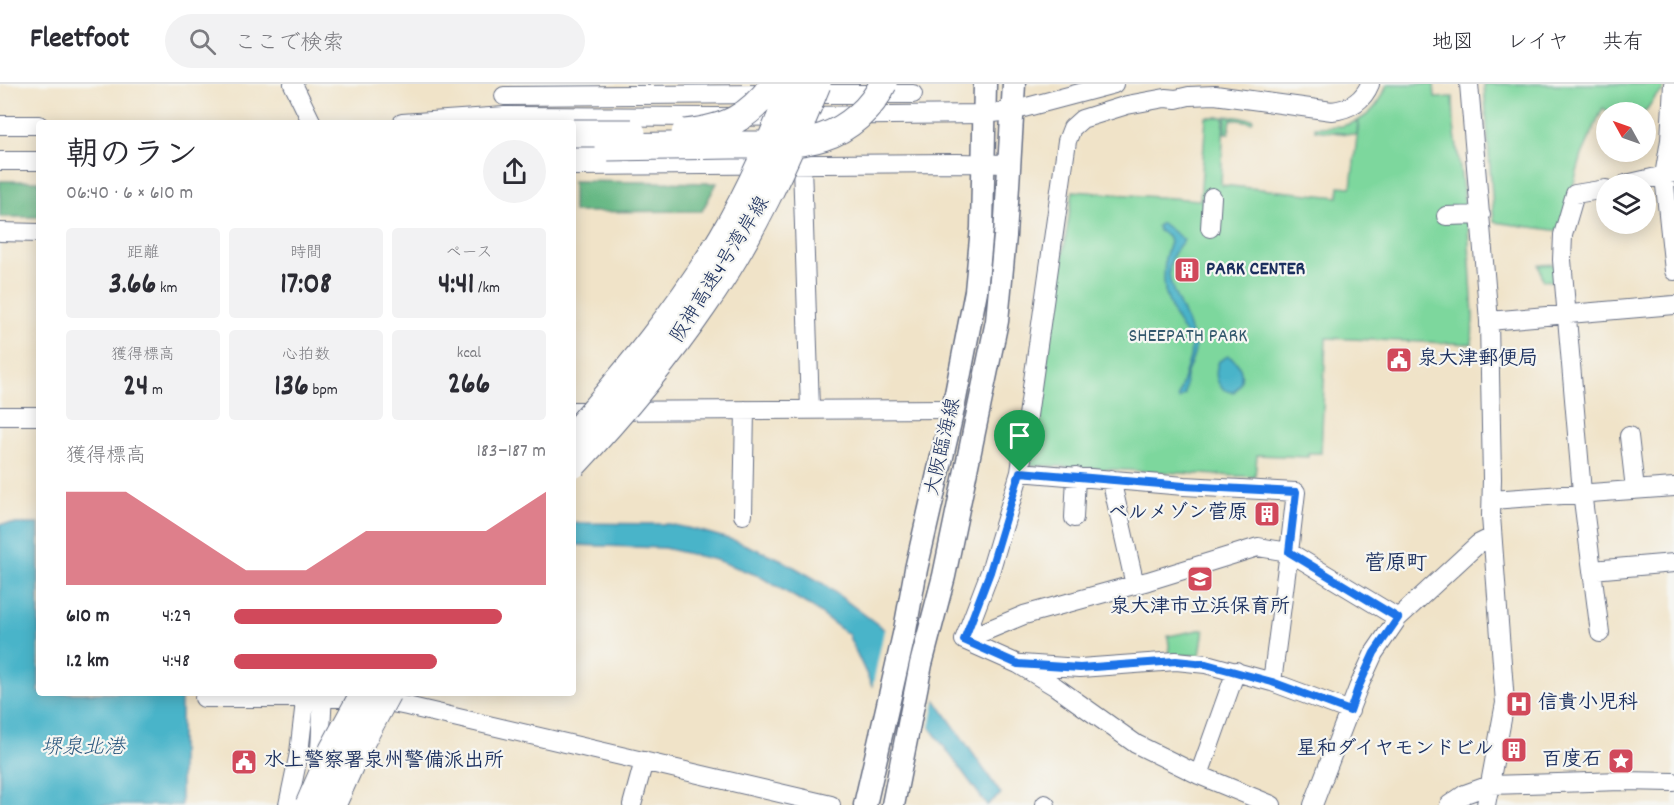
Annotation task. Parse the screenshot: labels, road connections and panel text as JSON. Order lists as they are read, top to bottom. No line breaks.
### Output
{"streets":{"highway":["阪神高速4号湾岸線"],"main road":["大阪臨海線"]},"districts":["菅原町"],"water":["堺泉北港"],"parks":["SHEEPATH PARK"],"places":{"building":["PARK CENTER","ベルメゾン菅原","星和ダイヤモンドビル"],"public building":["泉大津郵便局","水上警察署泉州警備派出所"],"school or university":["泉大津市立浜保育所"],"hospital":["信貴小児科"],"place":["百度石"]},"north":"top left","page":{"header":"Fleetfoot","search":"ここで検索","nav":["地図","レイヤ","共有"],"heading":["朝のラン","06:40 · 6 × 610 m"],"stats":[["距離","3.66 km"],["時間","17:08"],["ペース","4:41 /km"],["獲得標高","24 m"],["心拍数","136 bpm"],["kcal","266"]],"chart":["獲得標高","183–187 m"],"list":[{"name":"610 m","note":"4:29"},{"name":"1.2 km","note":"4:48"}]}}
